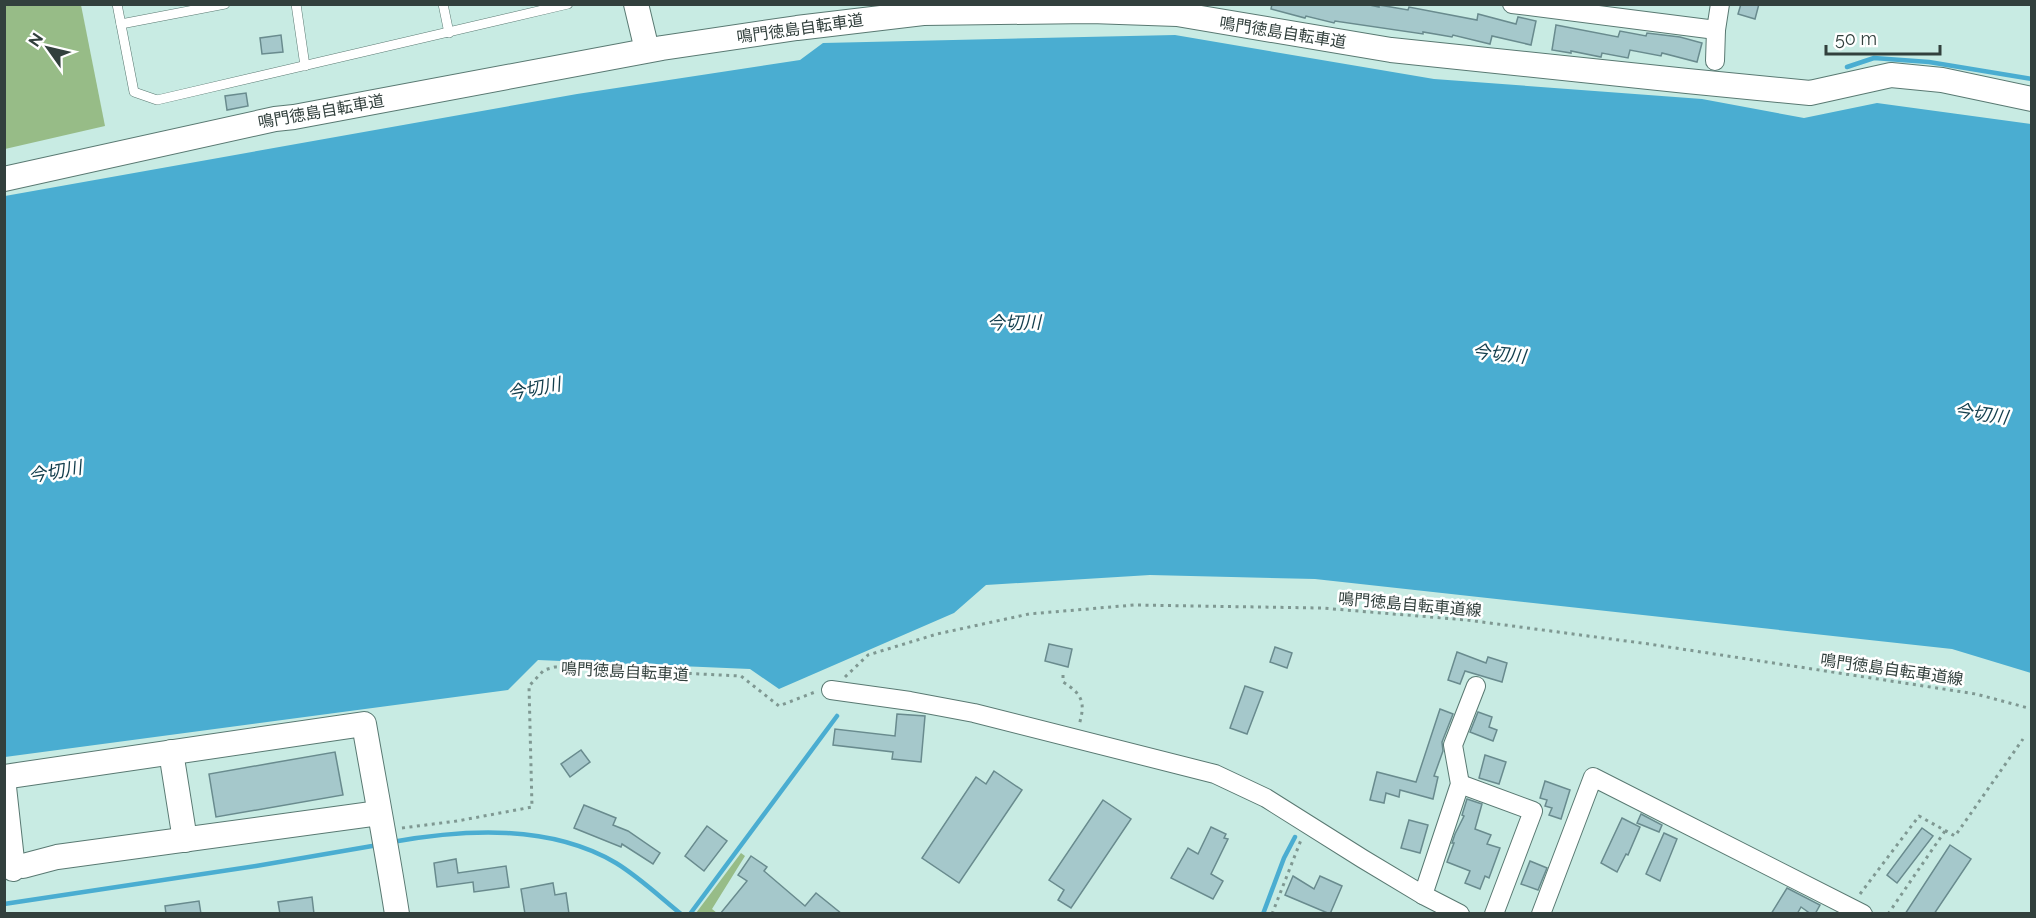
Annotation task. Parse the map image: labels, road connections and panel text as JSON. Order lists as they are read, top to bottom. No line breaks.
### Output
{"streets":{"main road":["鳴門徳島自転車道"],"path":["鳴門徳島自転車道線"]},"crossings":[["鳴門徳島自転車道","鳴門徳島自転車道線"]],"water":["今切川"],"scale_bar":"50 m","north":"top left"}
